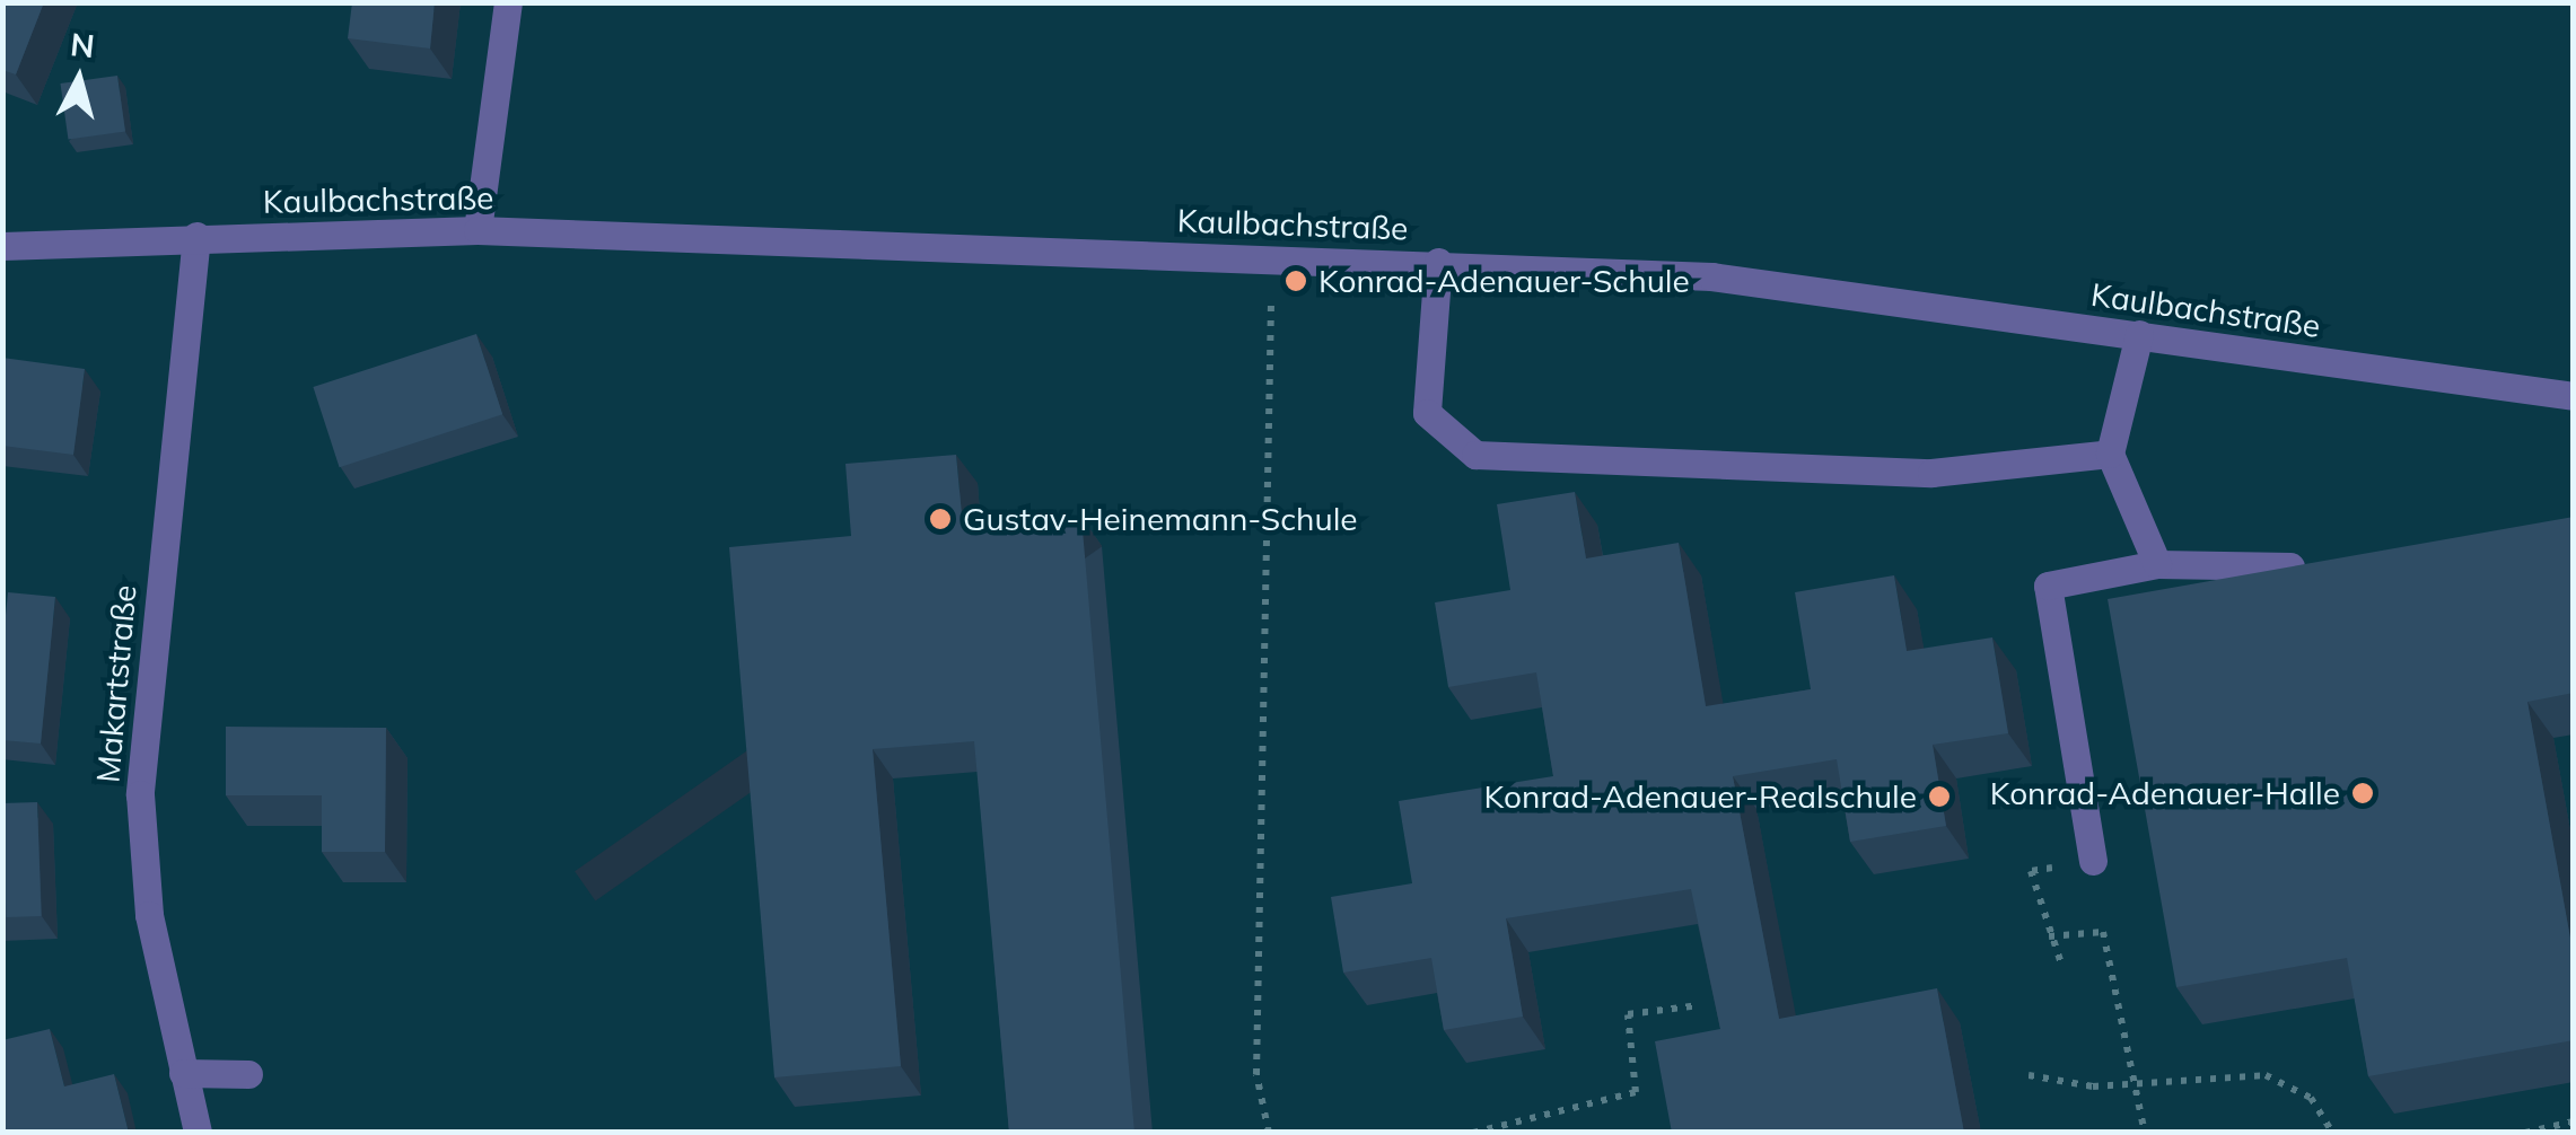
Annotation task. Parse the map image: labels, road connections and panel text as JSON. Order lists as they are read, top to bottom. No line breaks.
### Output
{"streets":{"street":["Kaulbachstraße","Makartstraße"]},"crossings":[["Kaulbachstraße","Makartstraße"]],"places":["Konrad-Adenauer-Schule","Gustav-Heinemann-Schule","Konrad-Adenauer-Halle","Konrad-Adenauer-Realschule"],"north":"top"}
